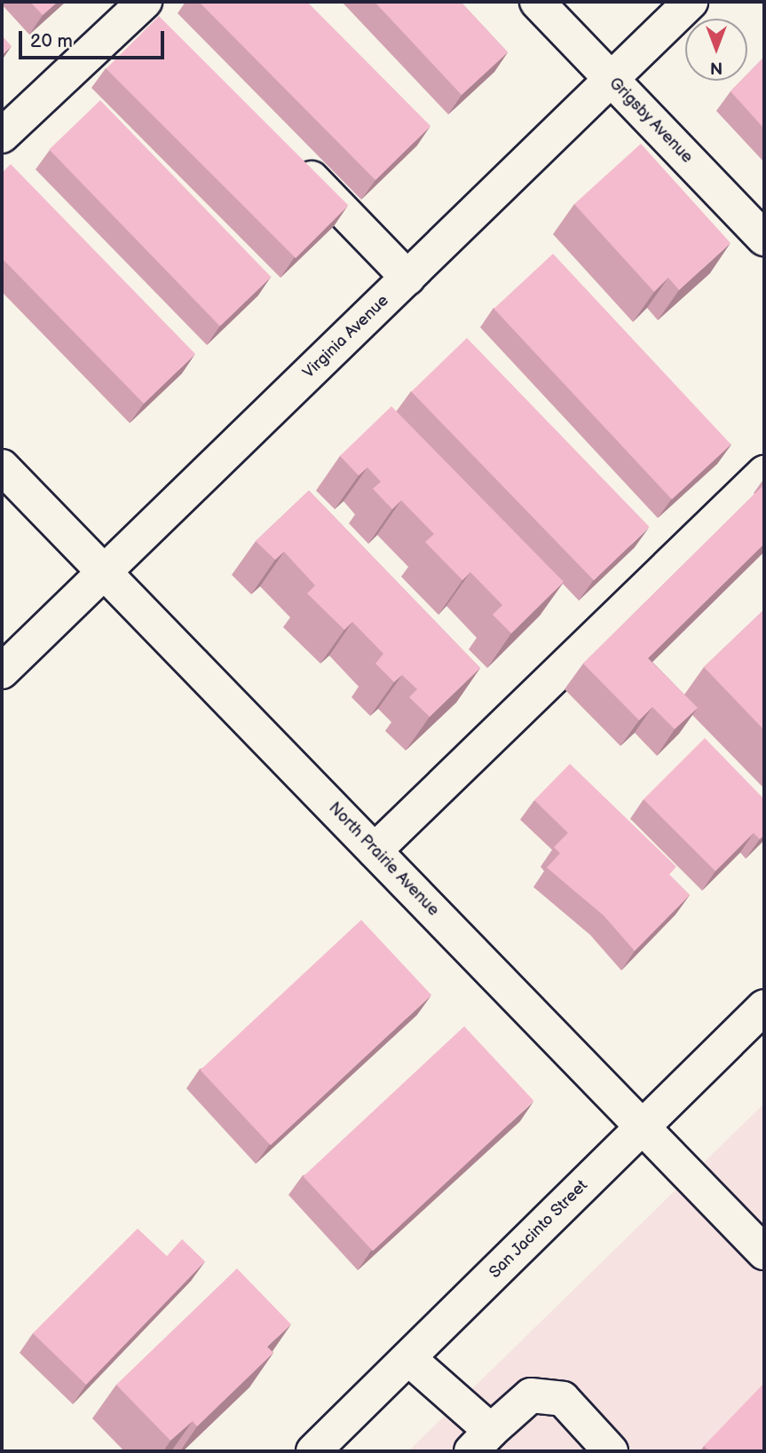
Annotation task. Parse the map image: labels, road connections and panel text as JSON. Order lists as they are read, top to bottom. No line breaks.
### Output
{"streets":{"street":["Grigsby Avenue","Virginia Avenue","North Prairie Avenue","San Jacinto Street"]},"crossings":[["Grigsby Avenue","Virginia Avenue"],["Virginia Avenue","North Prairie Avenue"],["North Prairie Avenue","San Jacinto Street"]],"scale_bar":"20 m","north":"bottom"}
